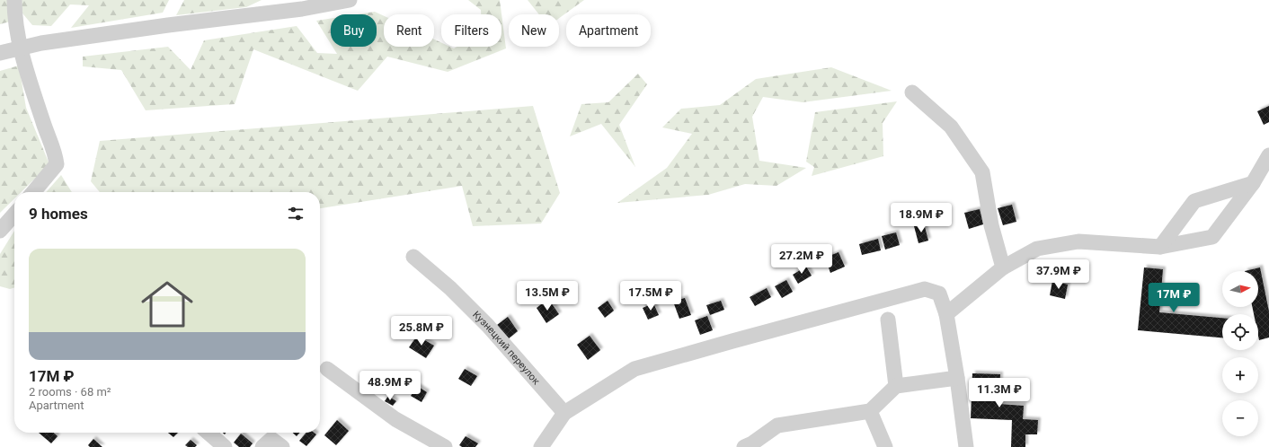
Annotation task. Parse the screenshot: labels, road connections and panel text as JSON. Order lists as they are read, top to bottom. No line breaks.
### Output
{"streets":{"street":["Кузнецкий переулок"]},"north":"right","page":{"chip":["Buy","Rent","Filters","New","Apartment"],"heading":"9 homes","price":["18.9M ₽","27.2M ₽","37.9M ₽","13.5M ₽","17.5M ₽","17M ₽","25.8M ₽","48.9M ₽","11.3M ₽"],"list":[{"name":"17M ₽","note":"2 rooms · 68 m² · Apartment"}],"map_buttons":["+","−"]}}
